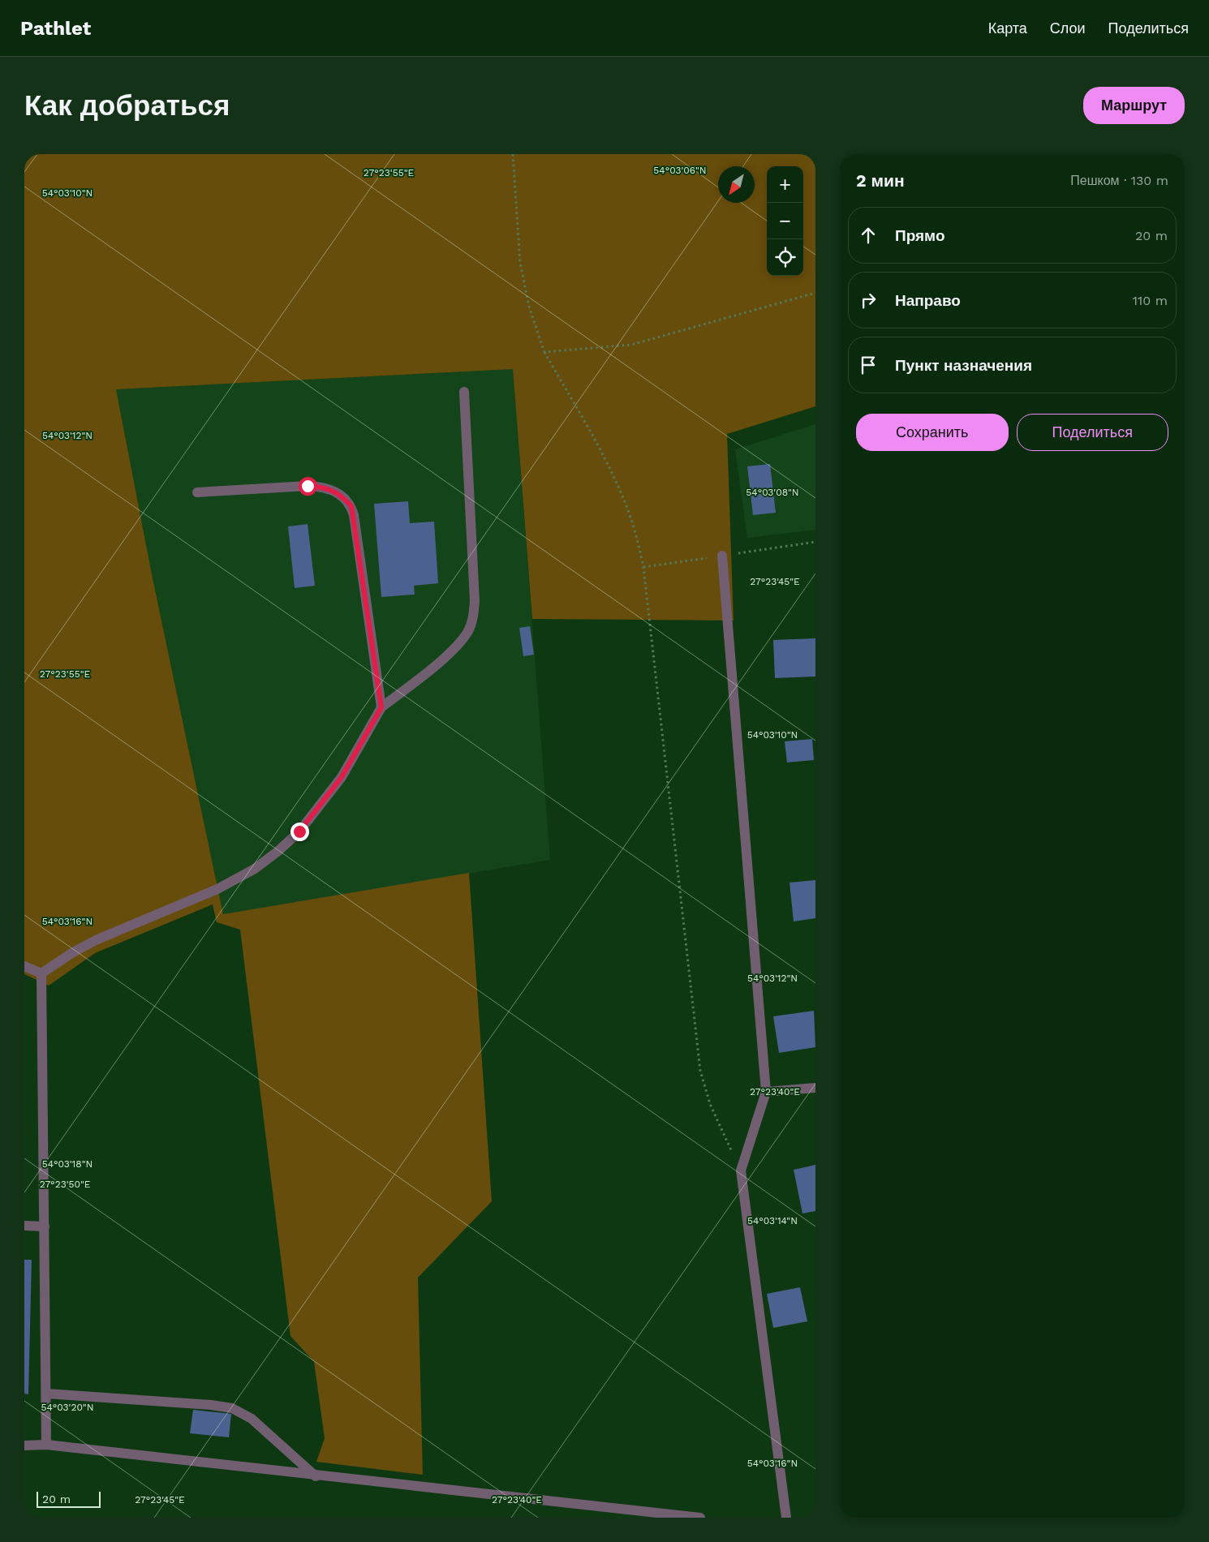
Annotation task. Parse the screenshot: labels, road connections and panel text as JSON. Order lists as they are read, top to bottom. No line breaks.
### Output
{"scale_bar":"20 m","north":"bottom left","page":{"header":"Pathlet","nav":["Карта","Слои","Поделиться"],"buttons":["Маршрут",["Сохранить","Поделиться"]],"title":"Как добраться","heading":["2 мин","Пешком · 130 m"],"map_buttons":["+","−"],"list":[["Прямо","20 m"],["Направо","110 m"],"Пункт назначения"],"scale":"20 m"},"coordinates":["54°03'06\"N","27°23'55\"E","54°03'10\"N","54°03'12\"N","54°03'08\"N","27°23'45\"E","54°03'16\"N","27°23'40\"E","54°03'18\"N","27°23'50\"E","54°03'14\"N","54°03'20\"N"]}
